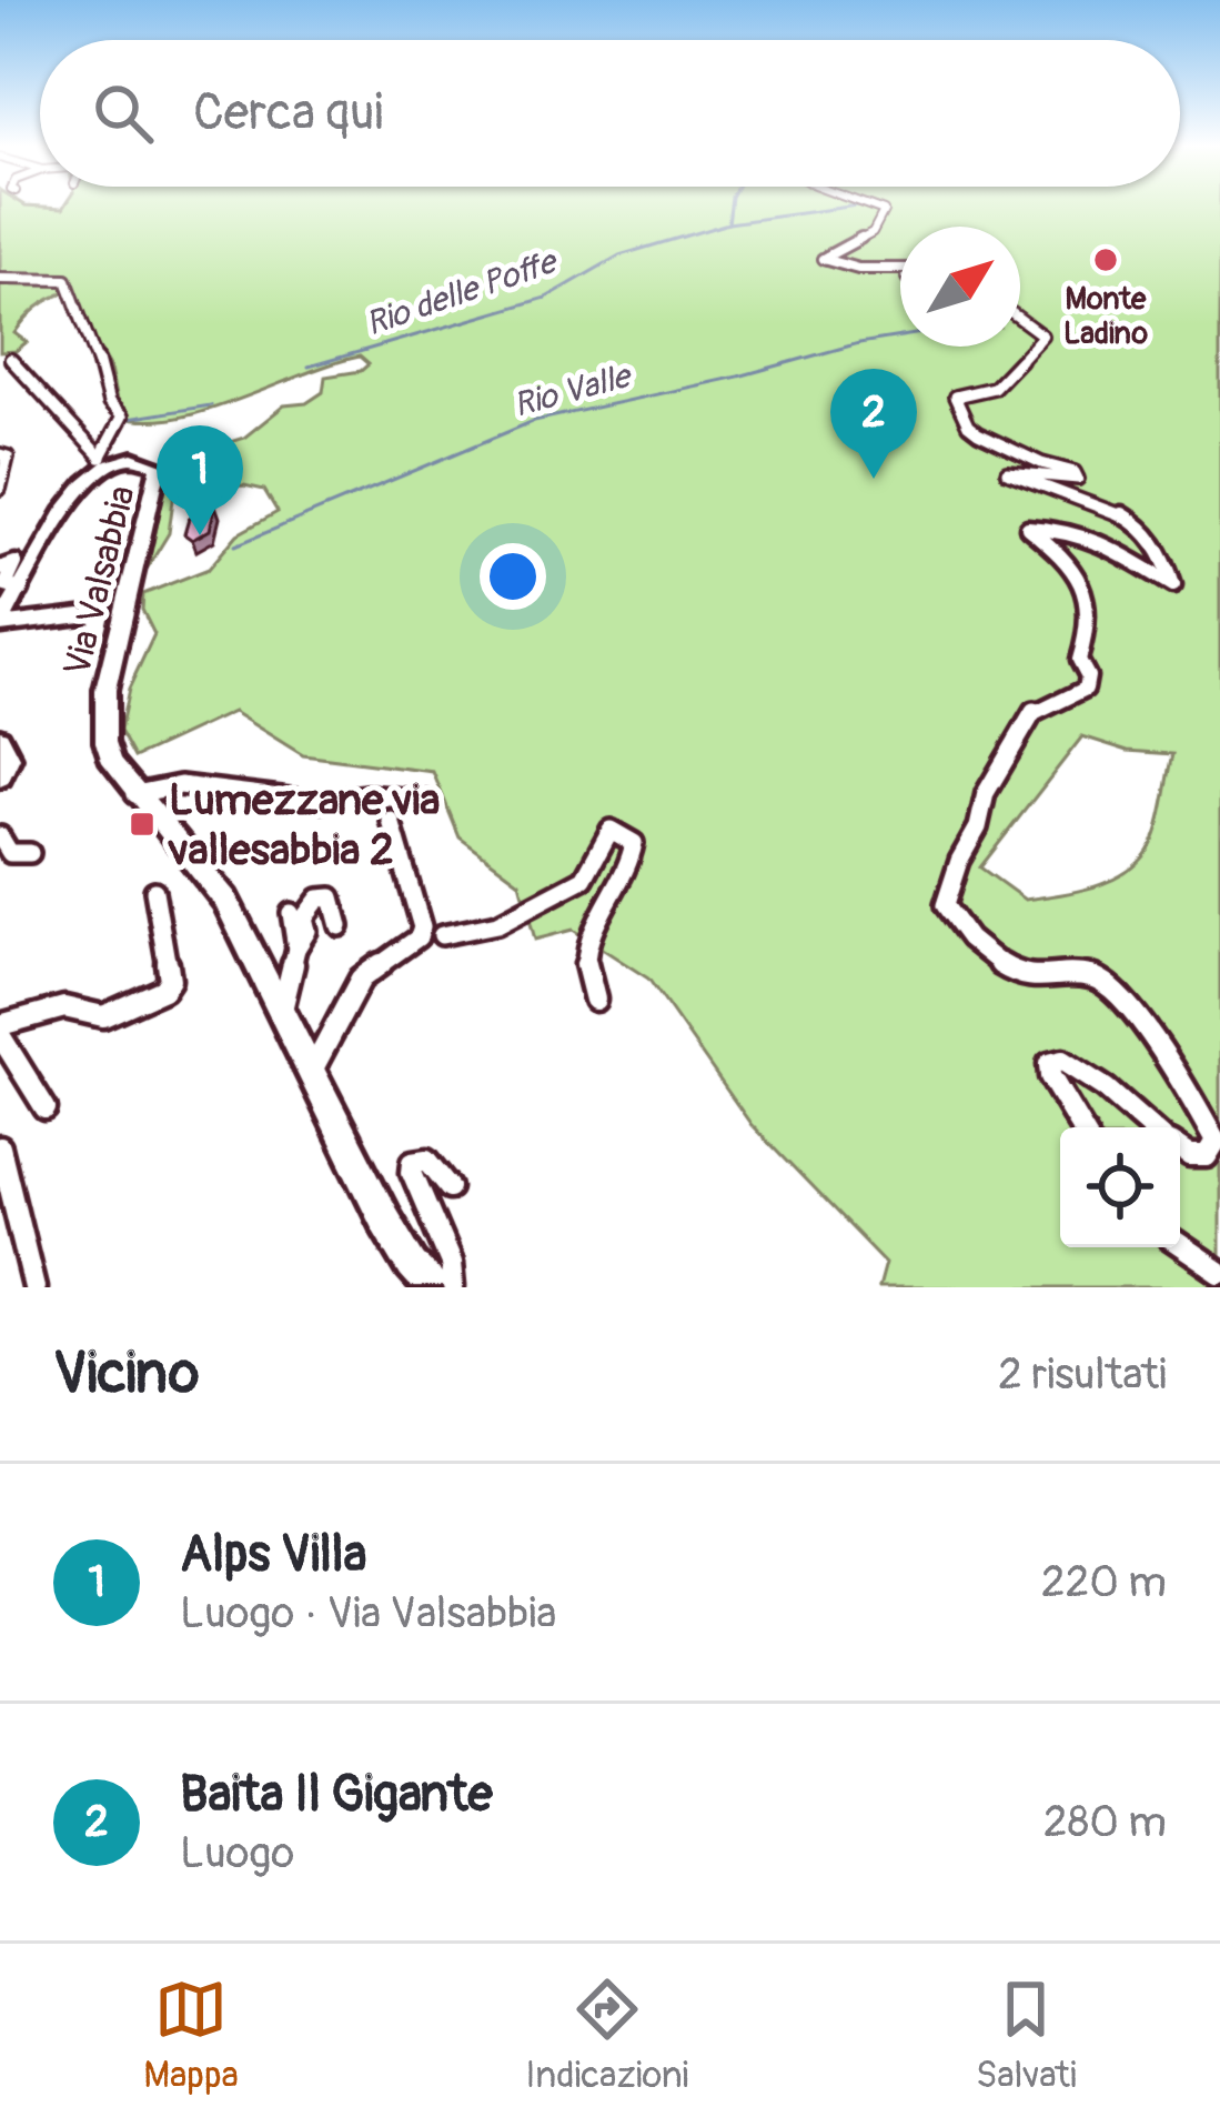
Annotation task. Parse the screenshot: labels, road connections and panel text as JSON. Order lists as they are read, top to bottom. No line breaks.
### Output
{"streets":{"main road":["Via Valsabbia"]},"water":["Rio delle Poffe","Rio Valle"],"places":{"other":["Monte Ladino"],"transit":["Lumezzane via vallesabbia 2"]},"north":"top right","page":{"search":"Cerca qui","pins":["2","1"],"heading":["Vicino","2 risultati"],"list":[{"mark":"1","name":"Alps Villa","note":"Luogo · Via Valsabbia","value":"220 m"},{"mark":"2","name":"Baita Il Gigante","note":"Luogo","value":"280 m"}],"nav":["Mappa","Indicazioni","Salvati"]}}
